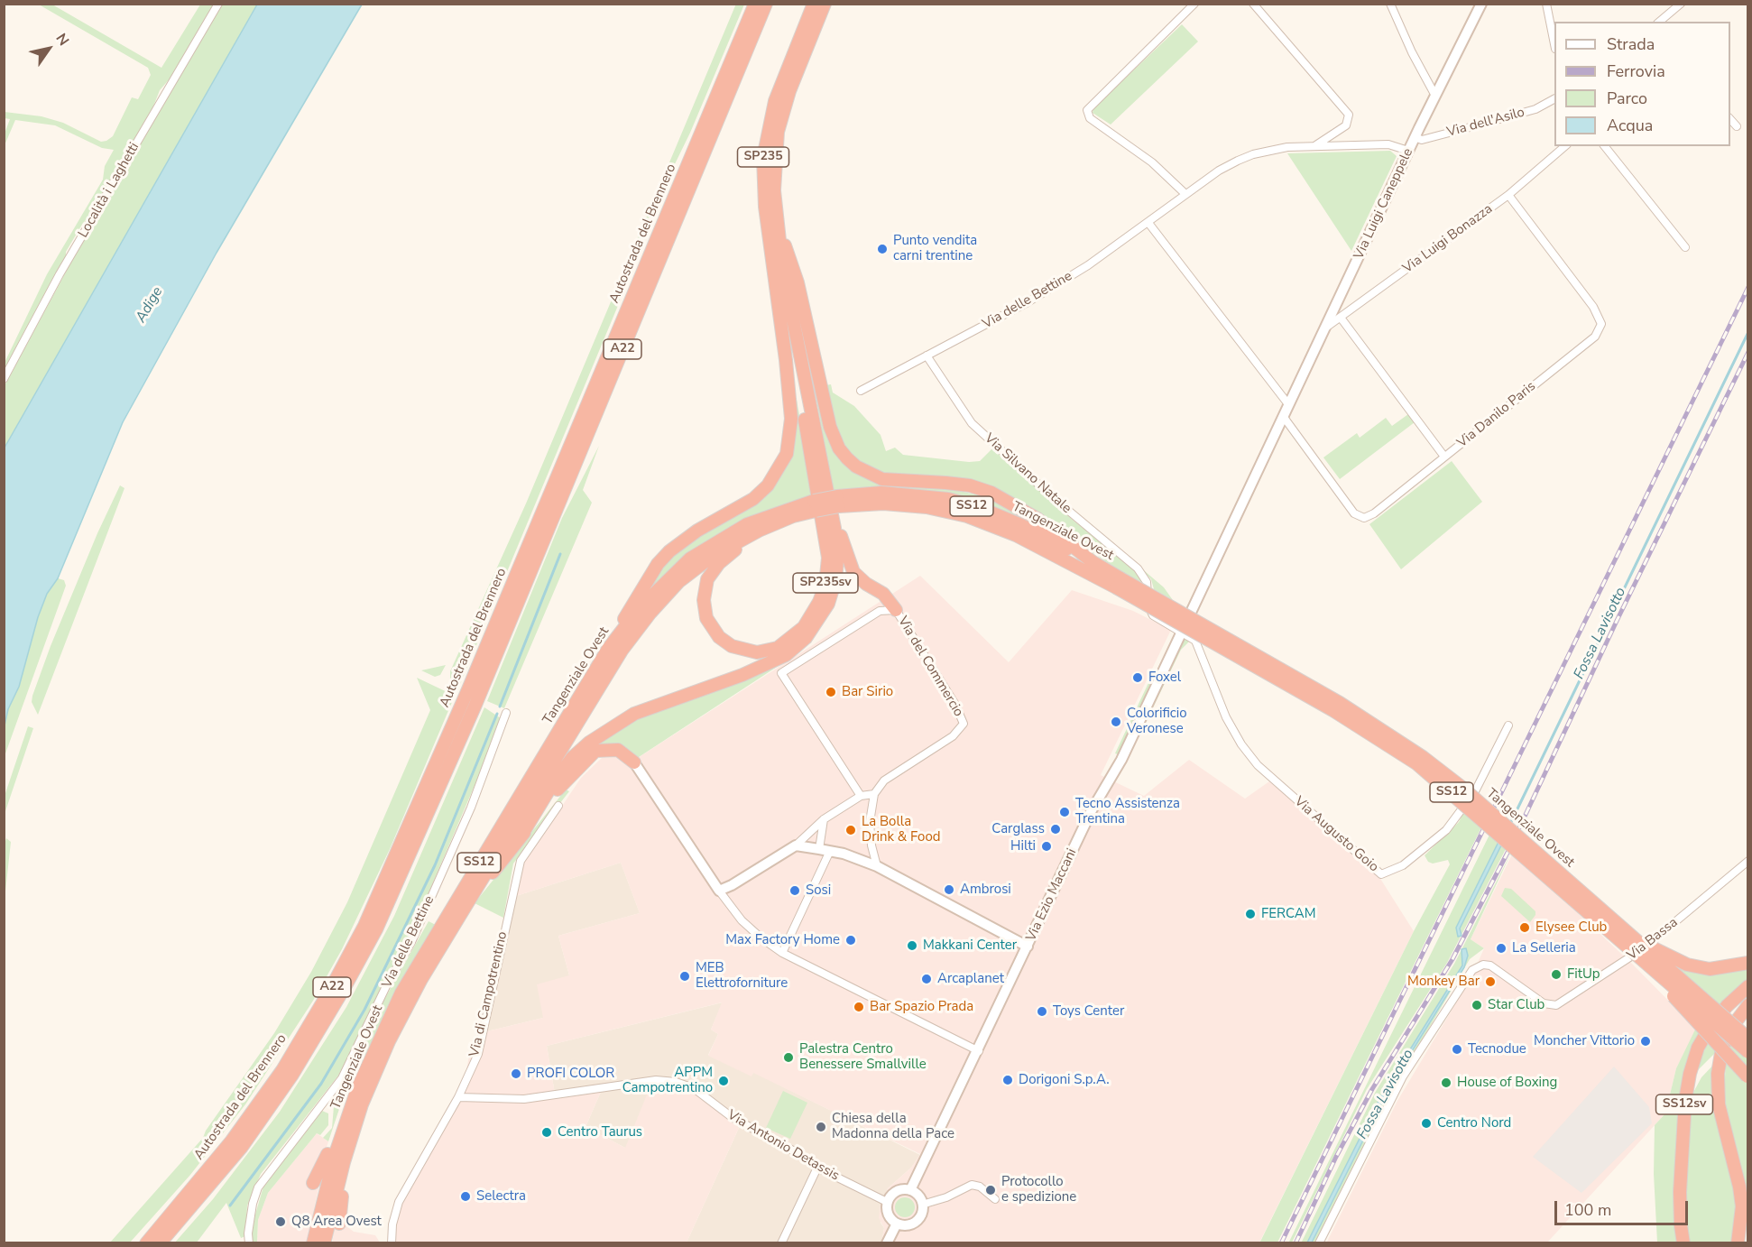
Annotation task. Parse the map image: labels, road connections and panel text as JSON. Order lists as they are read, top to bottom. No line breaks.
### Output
{"streets":{"highway":["SP235","Autostrada del Brennero","A22","SS12","Tangenziale Ovest","SP235sv","SS12sv"],"street":["Via dell'Asilo","Località i Laghetti","Via Luigi Caneppele","Via Luigi Bonazza","Via delle Bettine","Via Danilo Paris","Via Silvano Natale","Via del Commercio","Via Augusto Goio","Via Ezio Maccani","Via Bassa","Via di Campotrentino","Via Antonio Detassis"]},"crossings":[["Via dell'Asilo","Via Luigi Caneppele"],["SP235","SP235sv"],["Via Luigi Caneppele","Via Luigi Bonazza"],["Via Luigi Caneppele","Via delle Bettine"],["Via Luigi Caneppele","Via Danilo Paris"],["Via Luigi Caneppele","Via Silvano Natale"],["Via Luigi Caneppele","Via Augusto Goio"],["Via Luigi Caneppele","Via Ezio Maccani"],["Via Luigi Bonazza","Via Danilo Paris"],["Via delle Bettine","Via Silvano Natale"],["Via Silvano Natale","Via Augusto Goio"],["Via Silvano Natale","Via Ezio Maccani"],["Tangenziale Ovest","SP235sv"],["Via Augusto Goio","Via Ezio Maccani"],["Via Ezio Maccani","Via Antonio Detassis"],["Via di Campotrentino","Via Antonio Detassis"]],"water":["Adige","Fossa Lavisotto"],"places":["Punto vendita carni trentine","Foxel","Bar Sirio","Colorificio Veronese","Tecno Assistenza Trentina","Carglass","La Bolla Drink & Food","Hilti","Ambrosi","Sosi","FERCAM","Elysee Club","Max Factory Home","Makkani Center","La Selleria","FitUp","MEB Elettroforniture","Arcaplanet","Monkey Bar","Star Club","Bar Spazio Prada","Toys Center","Moncher Vittorio","Tecnodue","Palestra Centro Benessere Smallville","PROFI COLOR","Dorigoni S.p.A.","APPM Campotrentino","House of Boxing","Centro Nord","Chiesa della Madonna della Pace","Centro Taurus","Protocollo e spedizione","Selectra","Q8 Area Ovest"],"legend":["Strada","Ferrovia","Parco","Acqua"],"scale_bar":"100 m","north":"top right"}
